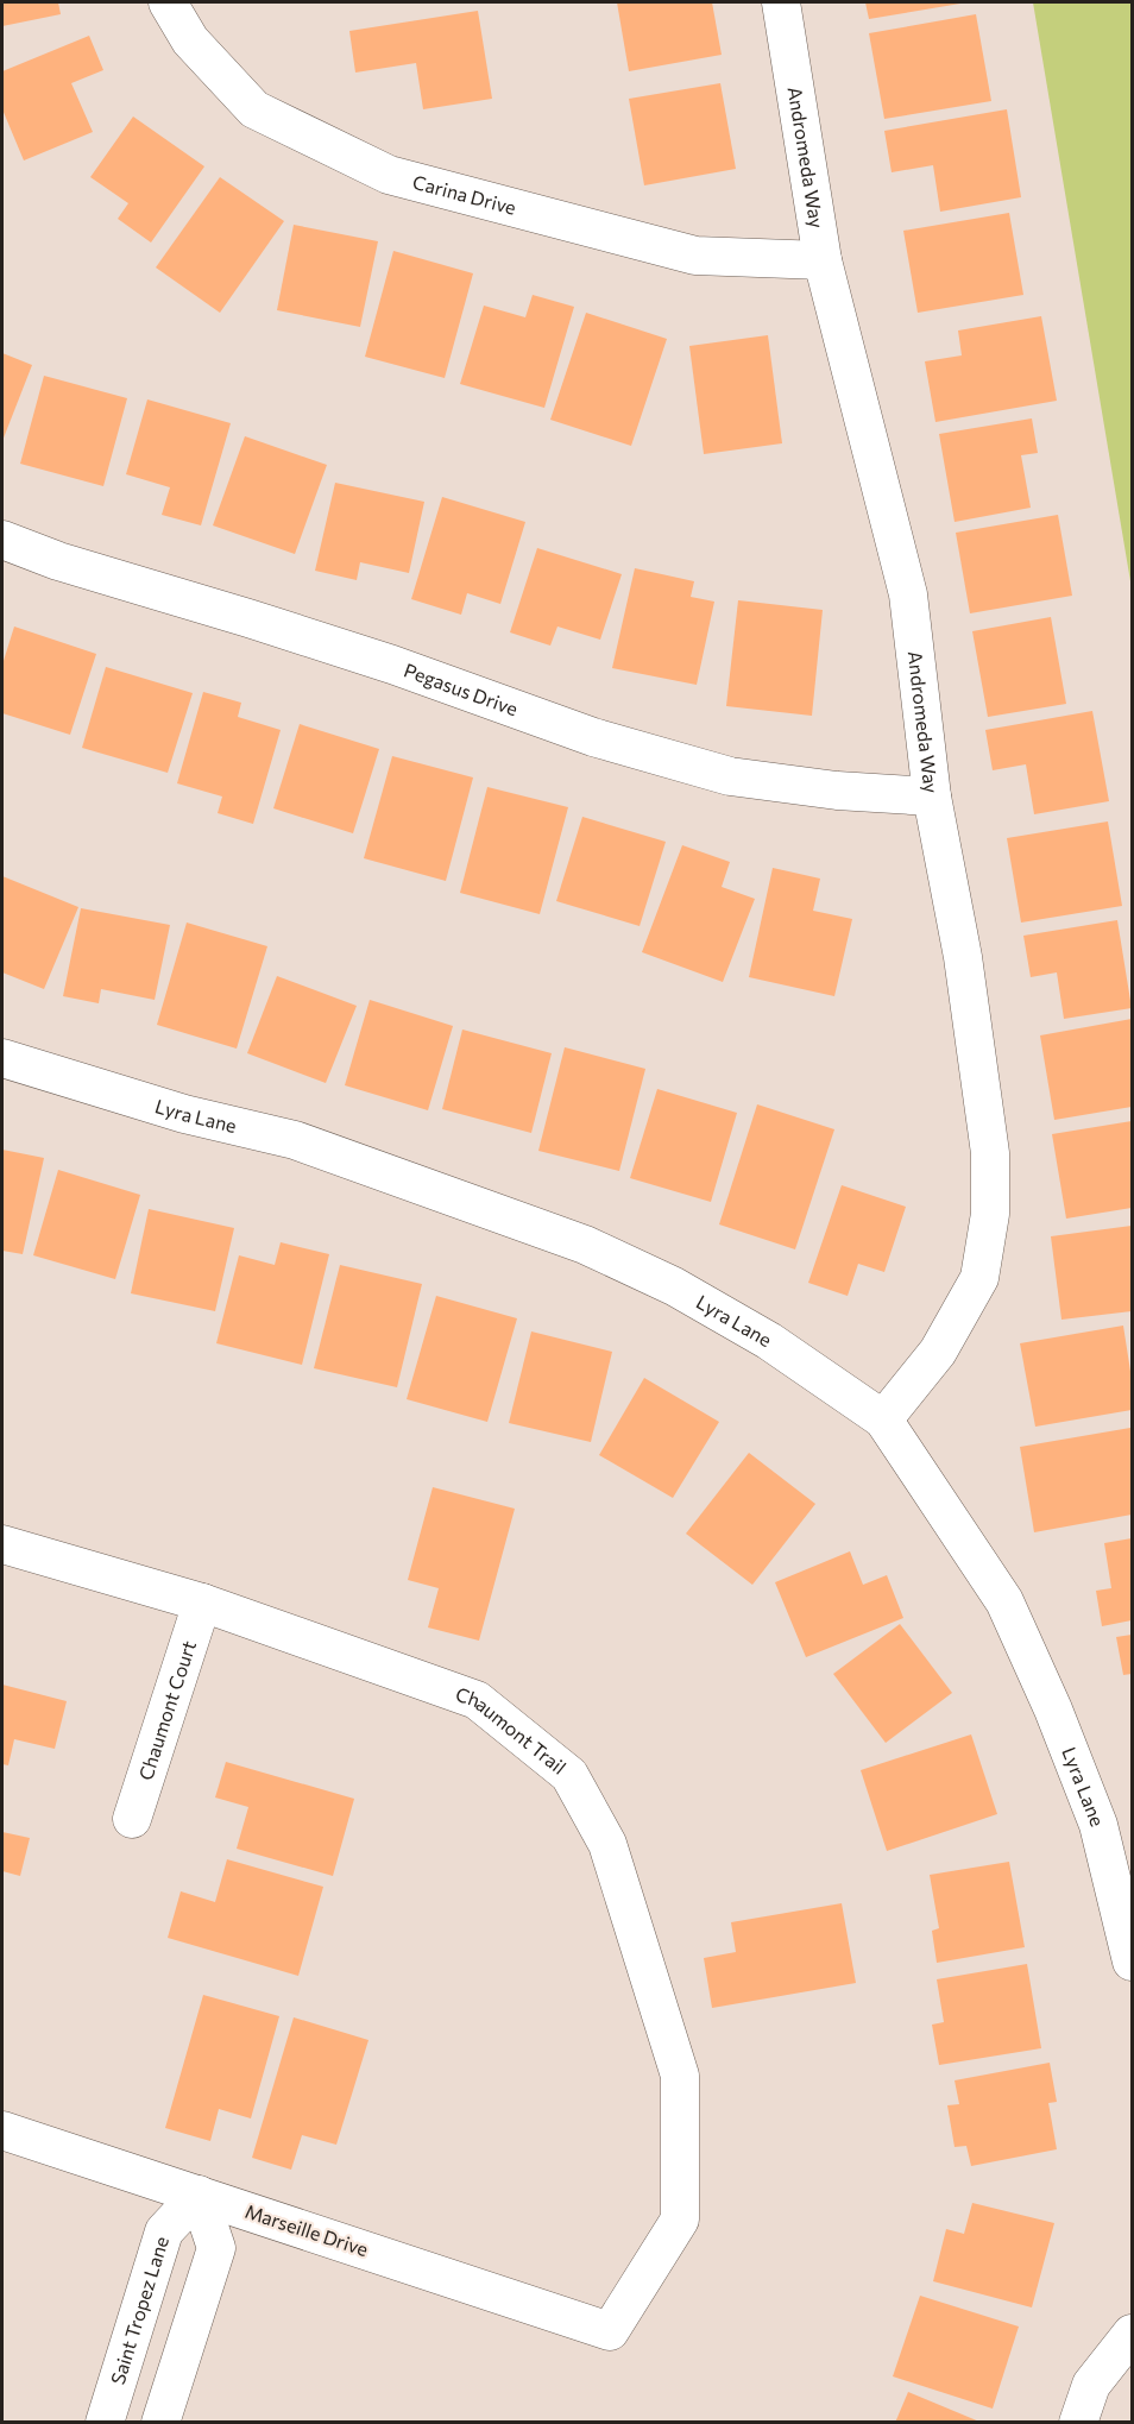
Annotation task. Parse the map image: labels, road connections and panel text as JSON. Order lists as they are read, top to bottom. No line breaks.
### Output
{"streets":{"street":["Andromeda Way","Carina Drive","Pegasus Drive","Lyra Lane","Chaumont Court","Chaumont Trail","Marseille Drive","Saint Tropez Lane"]},"crossings":[["Andromeda Way","Carina Drive"],["Andromeda Way","Pegasus Drive"],["Andromeda Way","Lyra Lane"],["Chaumont Court","Chaumont Trail"],["Chaumont Trail","Marseille Drive"],["Marseille Drive","Saint Tropez Lane"]]}
